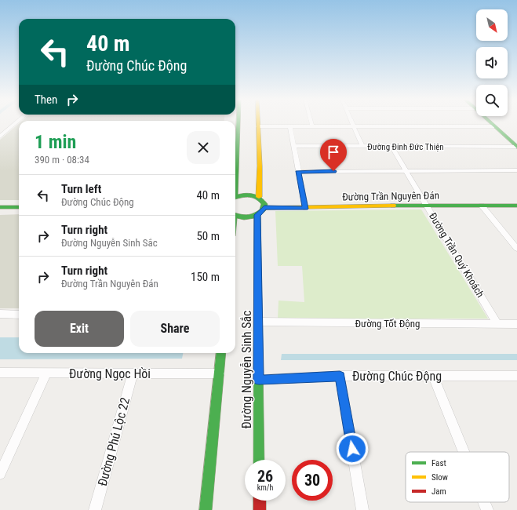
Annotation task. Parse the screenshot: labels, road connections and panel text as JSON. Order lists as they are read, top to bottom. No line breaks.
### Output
{"streets":{"main road":["Đường Trần Nguyên Đán","Đường Nguyễn Sinh Sắc"],"street":["Đường Đinh Đức Thiện","Đường Trần Quý Khoách","Đường Tốt Động","Đường Ngọc Hồi","Đường Chúc Động","Đường Phú Lộc 22"]},"crossings":[["Đường Đinh Đức Thiện","Đường Trần Quý Khoách"],["Đường Trần Nguyên Đán","Đường Trần Quý Khoách"],["Đường Trần Quý Khoách","Đường Tốt Động"],["Đường Tốt Động","Đường Nguyễn Sinh Sắc"],["Đường Nguyễn Sinh Sắc","Đường Chúc Động"],["Đường Ngọc Hồi","Đường Phú Lộc 22"]],"legend":["Fast","Slow","Jam"],"north":"bottom right","page":{"turn":["40 m","Đường Chúc Động"],"then":"Then","heading":["1 min","390 m · 08:34"],"list":[{"name":"Turn left","note":"Đường Chúc Động","value":"40 m"},{"name":"Turn right","note":"Đường Nguyễn Sinh Sắc","value":"50 m"},{"name":"Turn right","note":"Đường Trần Nguyên Đán","value":"150 m"}],"buttons":["Exit","Share"],"speed":"26 km/h","limit":"30"}}
